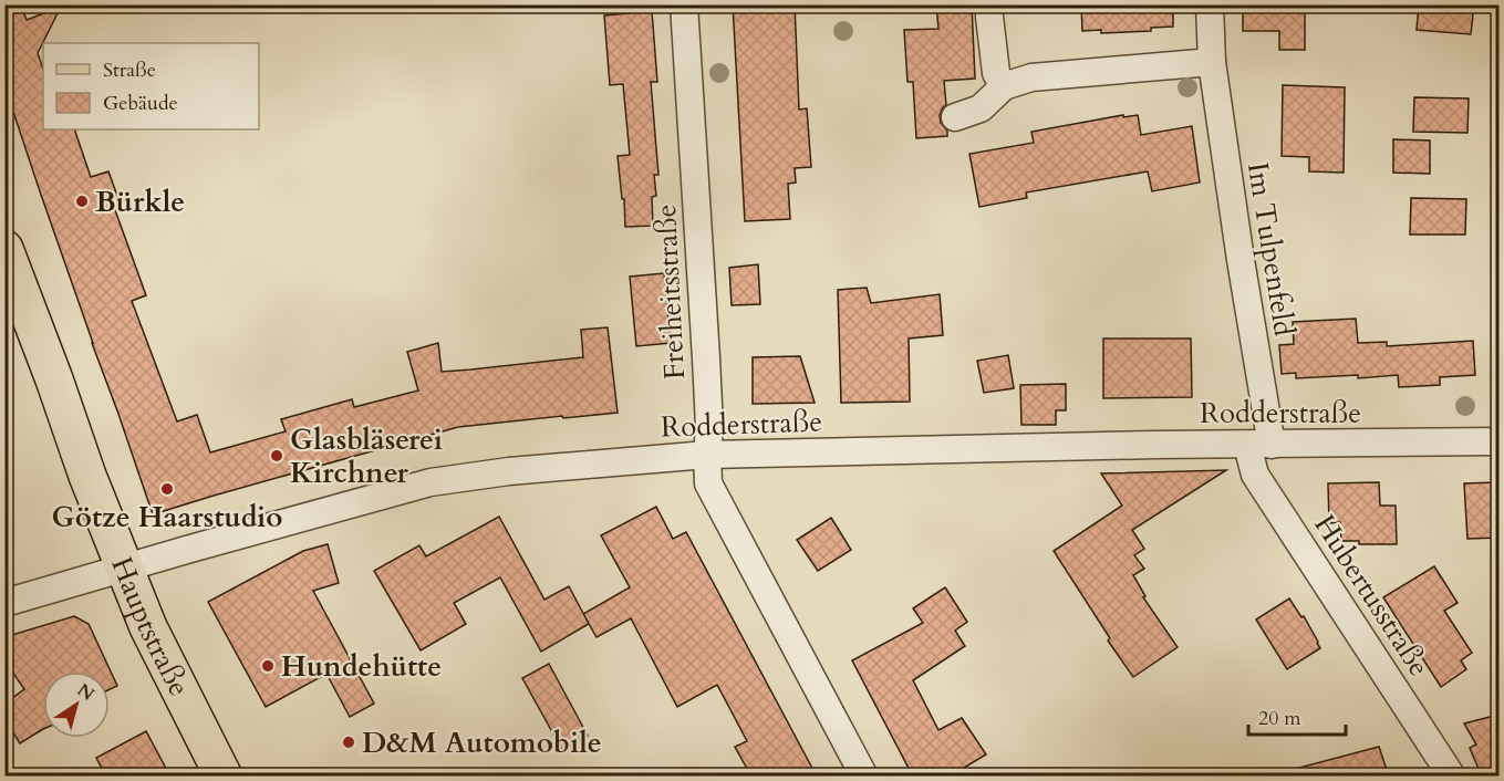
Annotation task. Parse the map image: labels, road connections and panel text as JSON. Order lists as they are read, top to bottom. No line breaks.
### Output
{"streets":{"main road":["Hauptstraße"],"street":["Im Tulpenfeld","Freiheitsstraße","Rodderstraße","Hubertusstraße"]},"crossings":[["Im Tulpenfeld","Rodderstraße"],["Im Tulpenfeld","Hubertusstraße"],["Freiheitsstraße","Rodderstraße"],["Rodderstraße","Hubertusstraße"],["Rodderstraße","Hauptstraße"]],"places":["Bürkle","Glasbläserei Kirchner","Götze Haarstudio","Hundehütte","D&M Automobile"],"legend":["Straße","Gebäude"],"scale_bar":"20 m","north":"top right"}
